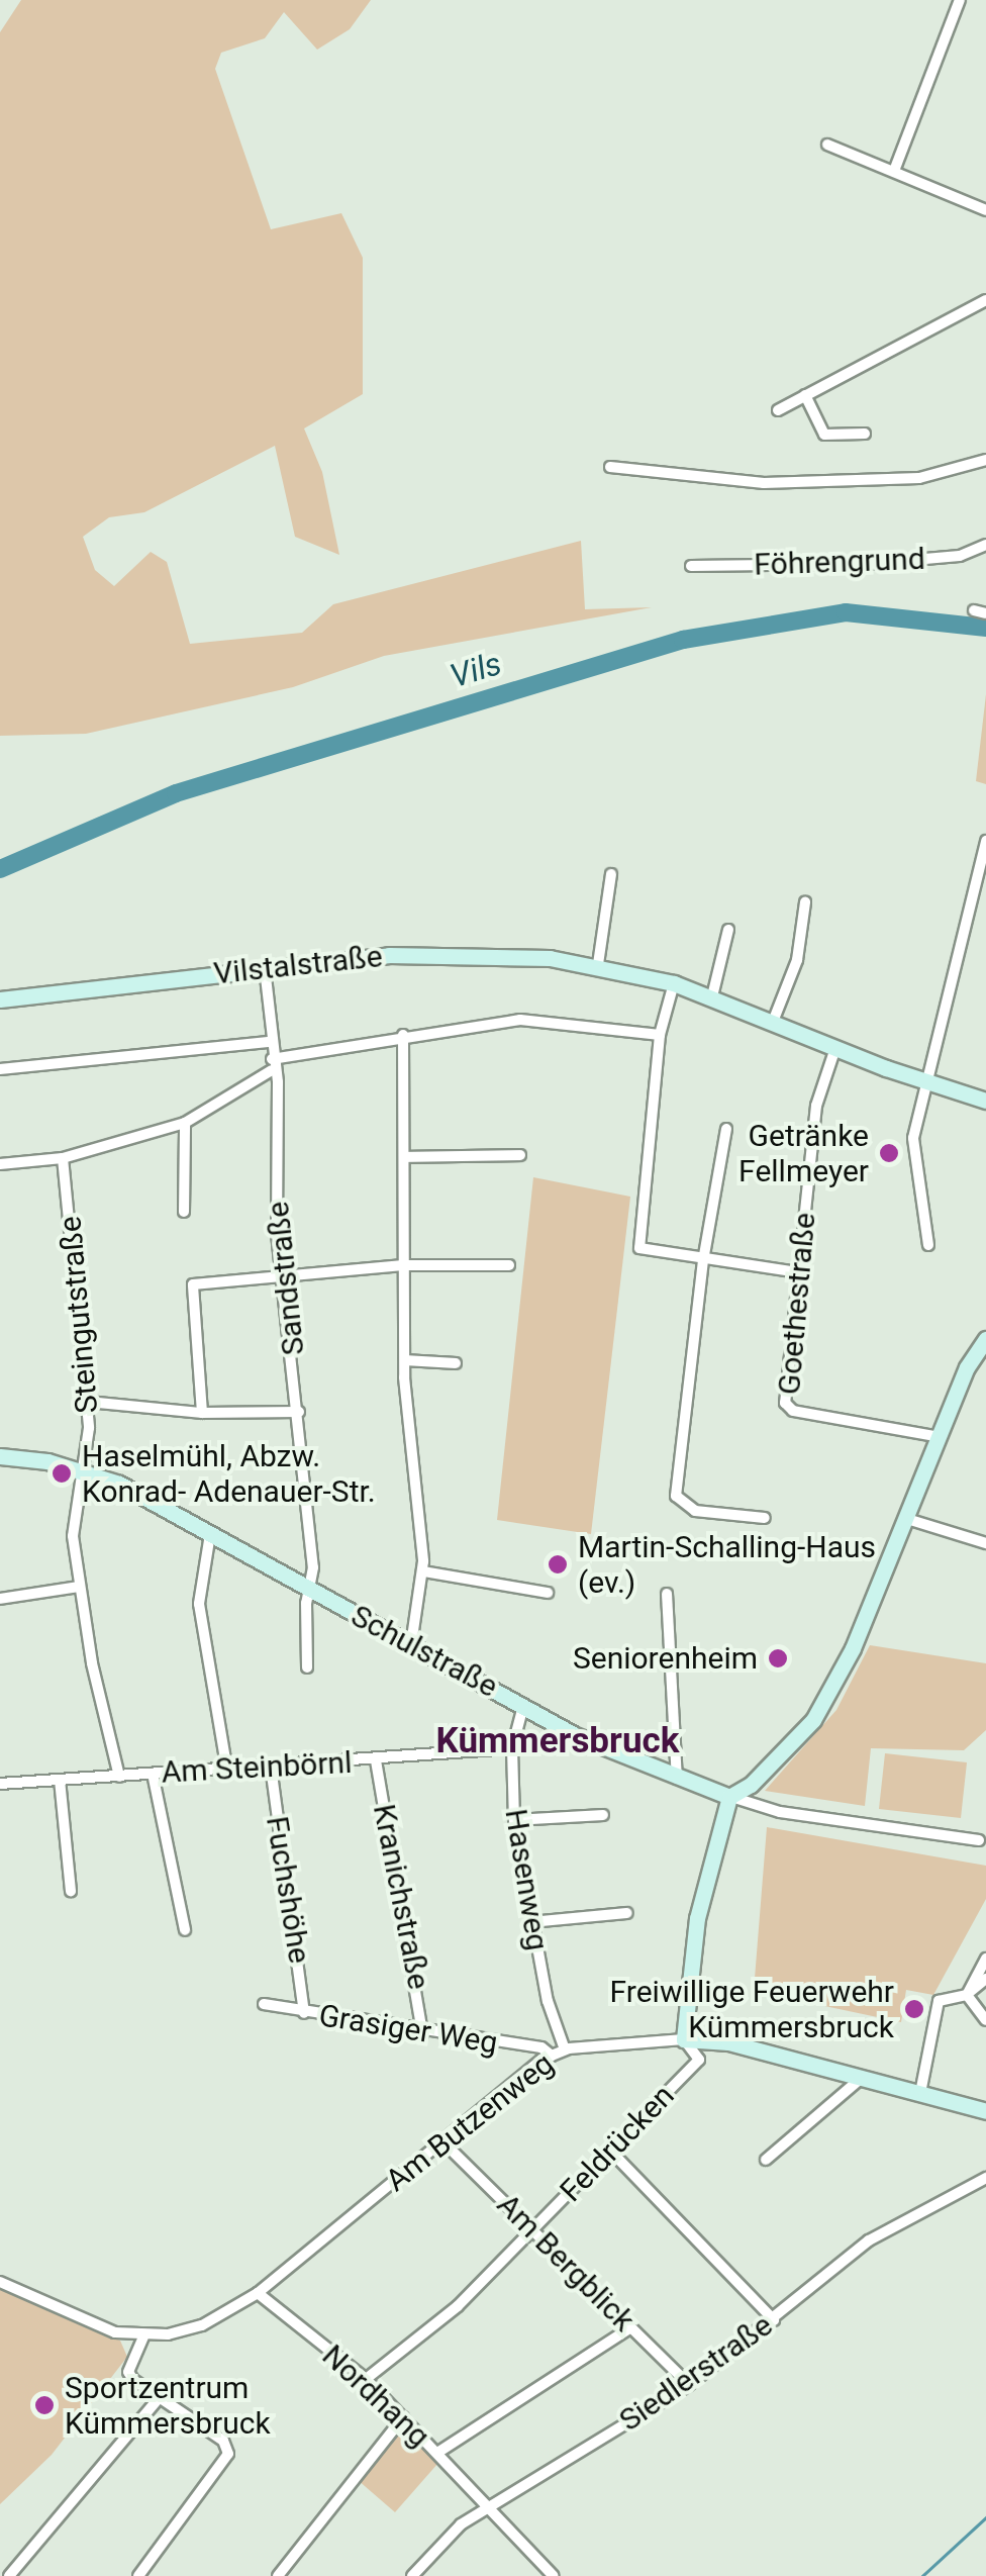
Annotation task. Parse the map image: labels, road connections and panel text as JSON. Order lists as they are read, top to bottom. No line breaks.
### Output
{"streets":{"street":["Föhrengrund","Vilstalstraße","Sandstraße","Goethestraße","Steingutstraße","Schulstraße","Am Steinbörnl","Hasenweg","Fuchshöhe","Kranichstraße","Grasiger Weg","Am Butzenweg","Feldrücken","Am Bergblick","Siedlerstraße","Nordhang"]},"crossings":[["Vilstalstraße","Sandstraße"],["Vilstalstraße","Goethestraße"],["Sandstraße","Schulstraße"],["Steingutstraße","Schulstraße"],["Steingutstraße","Am Steinbörnl"],["Schulstraße","Hasenweg"],["Am Steinbörnl","Hasenweg"],["Am Steinbörnl","Fuchshöhe"],["Am Steinbörnl","Kranichstraße"],["Hasenweg","Am Butzenweg"],["Fuchshöhe","Grasiger Weg"],["Kranichstraße","Grasiger Weg"],["Grasiger Weg","Am Butzenweg"],["Am Butzenweg","Feldrücken"],["Am Butzenweg","Am Bergblick"],["Am Butzenweg","Nordhang"],["Feldrücken","Am Bergblick"],["Feldrücken","Nordhang"],["Am Bergblick","Siedlerstraße"],["Siedlerstraße","Nordhang"]],"districts":["Kümmersbruck"],"water":["Vils"],"places":["Getränke Fellmeyer","Haselmühl, Abzw. Konrad- Adenauer-Str.","Martin-Schalling-Haus (ev.)","Seniorenheim","Freiwillige Feuerwehr Kümmersbruck","Sportzentrum Kümmersbruck"]}
